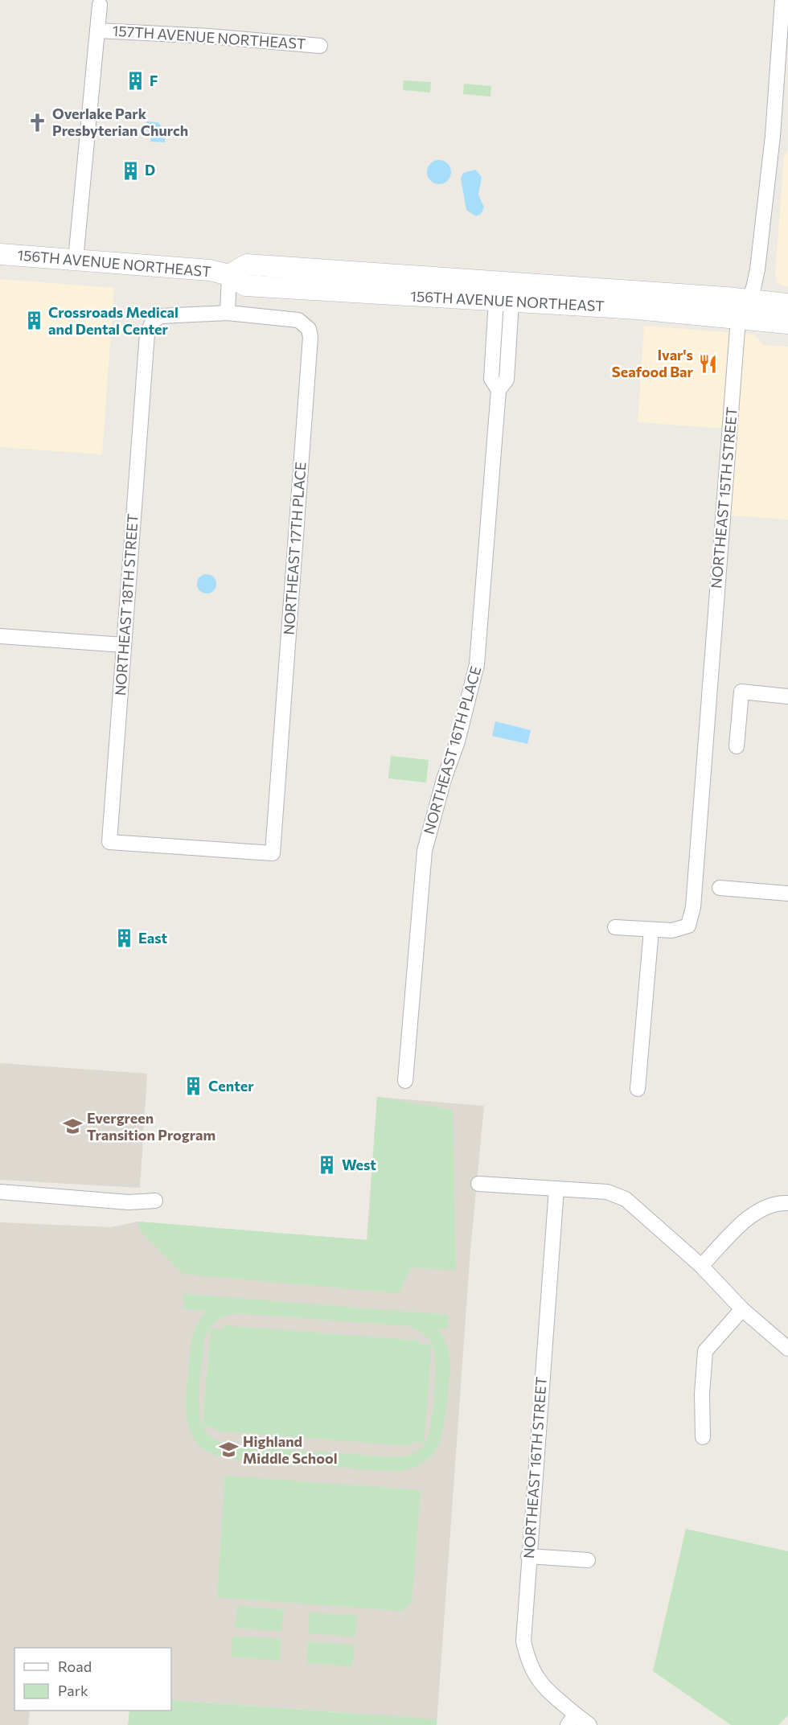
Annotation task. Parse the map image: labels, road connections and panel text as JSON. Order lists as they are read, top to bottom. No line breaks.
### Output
{"streets":{"main road":["156TH AVENUE NORTHEAST"],"street":["157TH AVENUE NORTHEAST","NORTHEAST 15TH STREET","NORTHEAST 17TH PLACE","NORTHEAST 18TH STREET","NORTHEAST 16TH PLACE","NORTHEAST 16TH STREET"]},"crossings":[["156TH AVENUE NORTHEAST","NORTHEAST 15TH STREET"],["156TH AVENUE NORTHEAST","NORTHEAST 16TH PLACE"],["NORTHEAST 17TH PLACE","NORTHEAST 18TH STREET"]],"places":{"building":["F","D","Crossroads Medical and Dental Center","East","Center","West"],"church":["Overlake Park Presbyterian Church"],"restaurant":["Ivar's Seafood Bar"],"school or university":["Evergreen Transition Program","Highland Middle School"]},"legend":["Road","Park"]}
